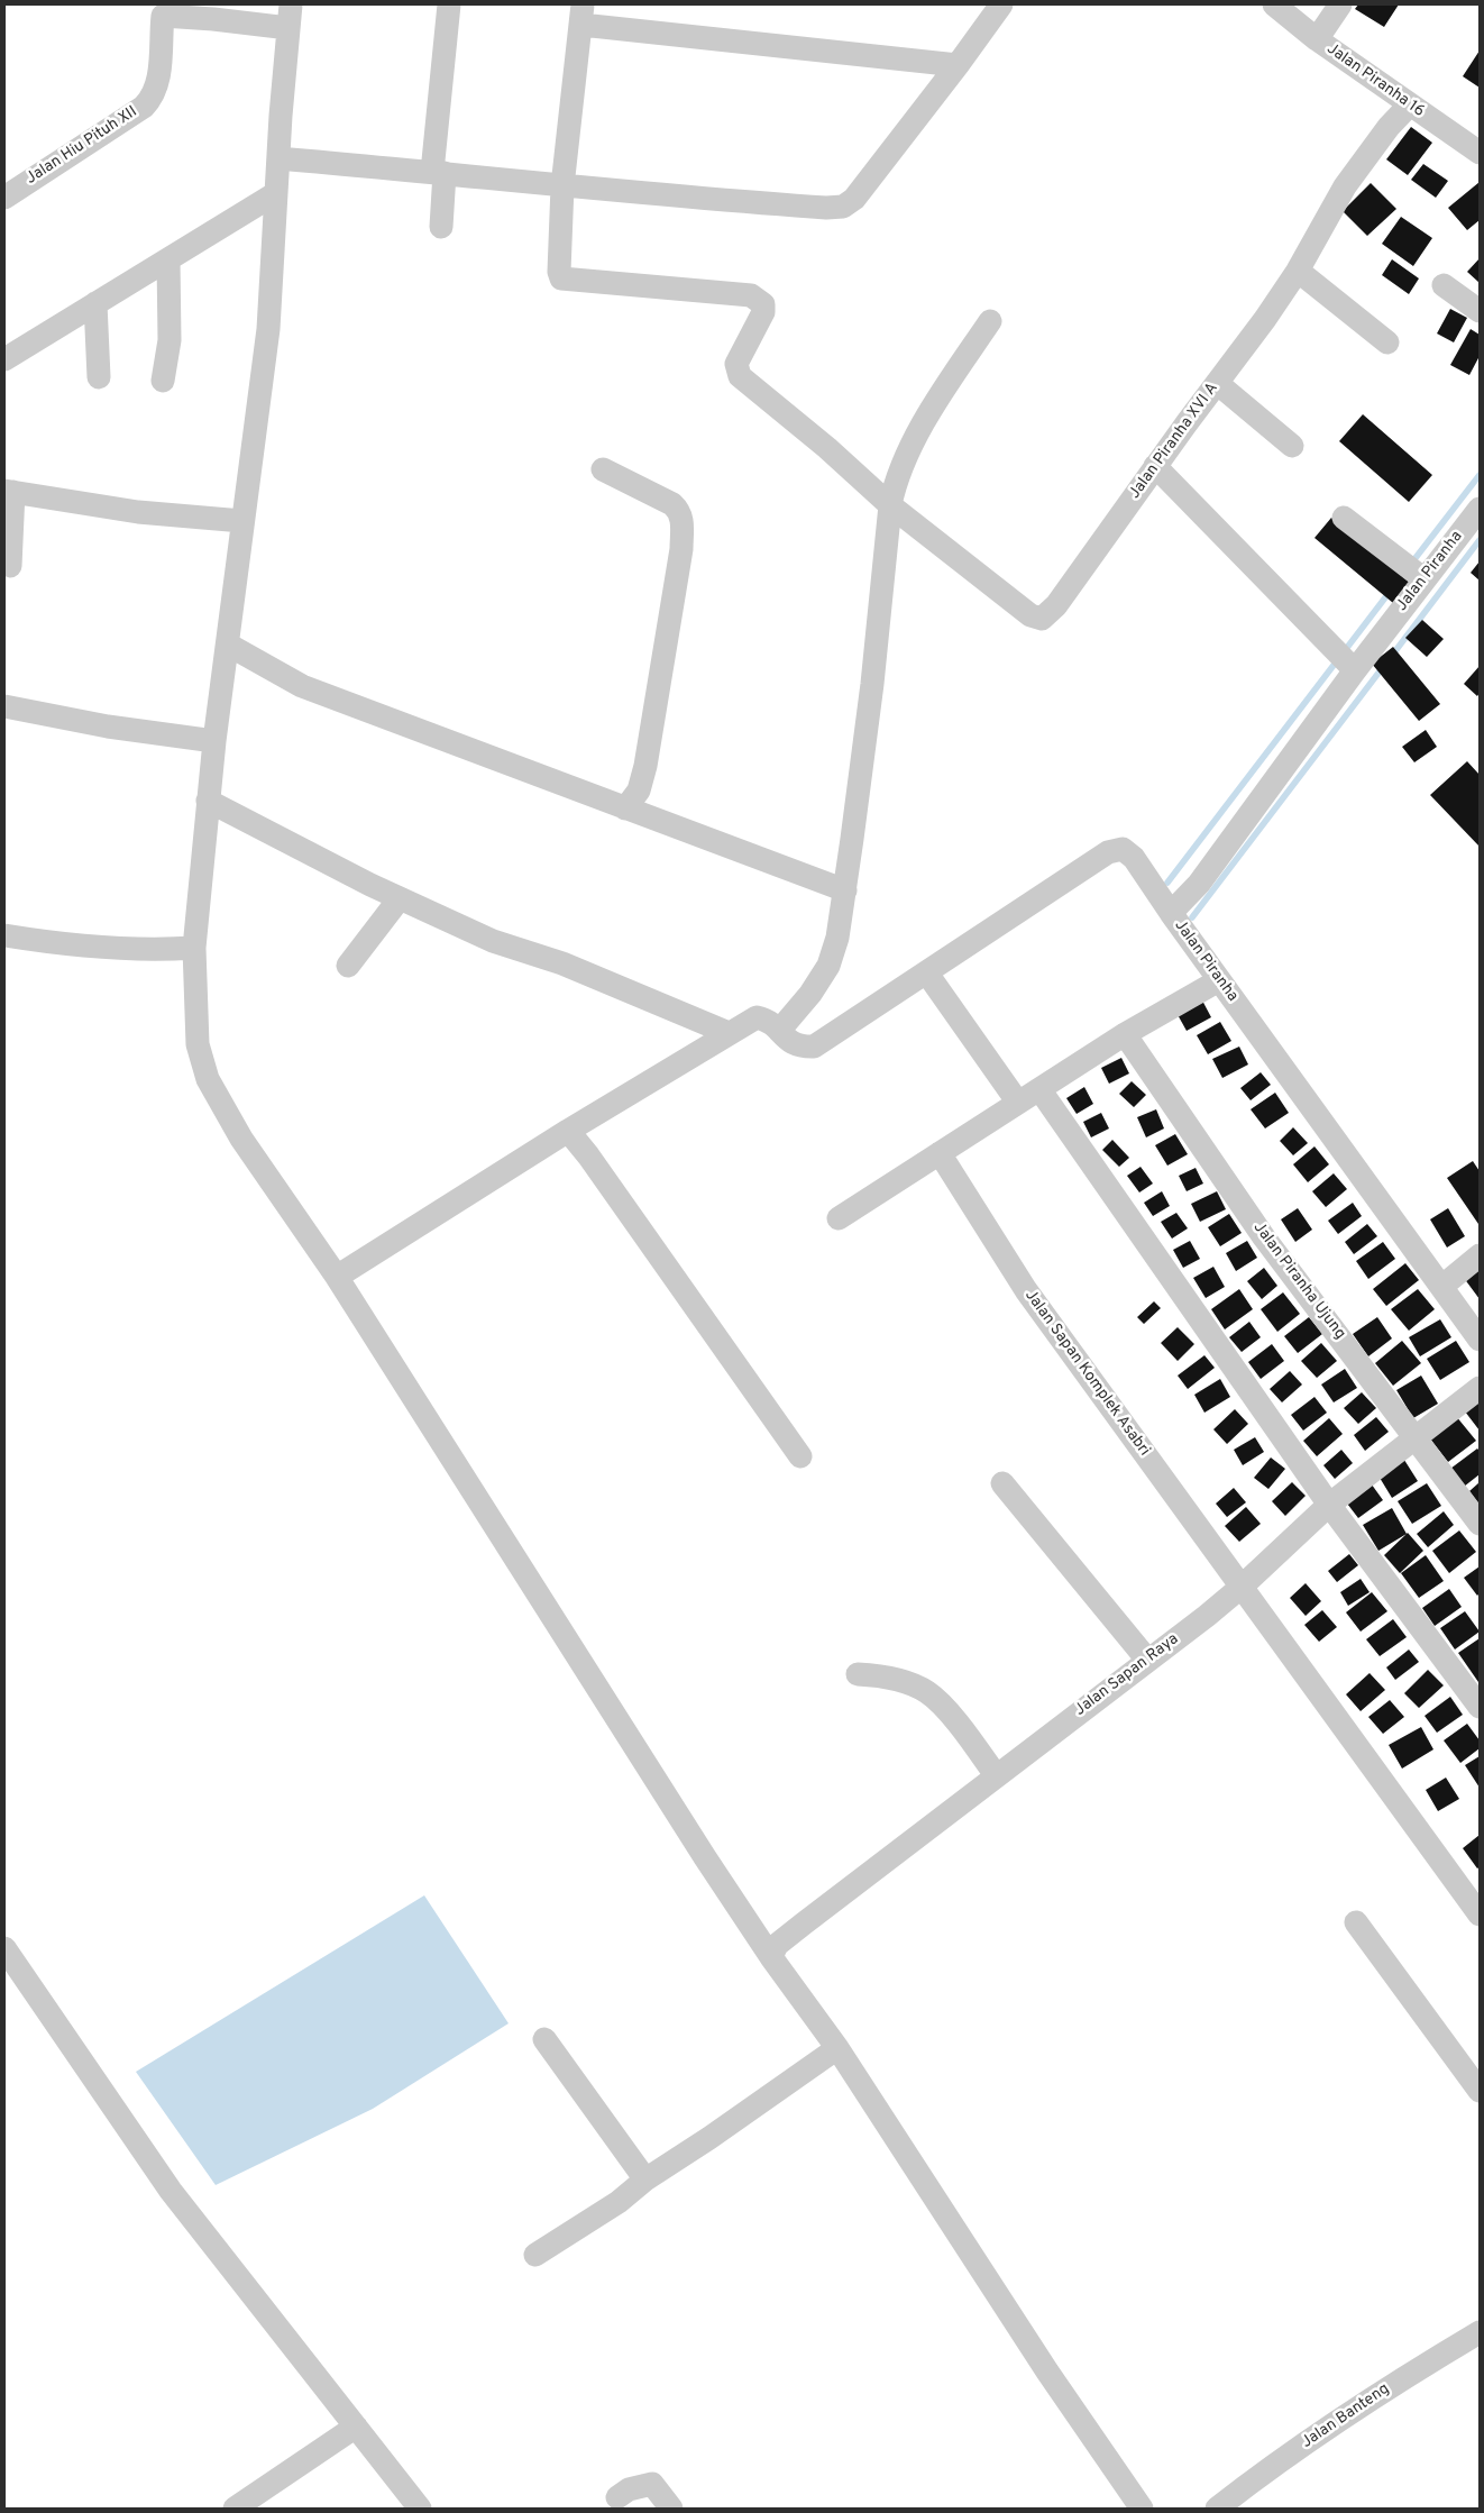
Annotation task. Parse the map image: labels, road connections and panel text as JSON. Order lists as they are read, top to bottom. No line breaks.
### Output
{"streets":{"street":["Jalan Piranha 16","Jalan Hiu Pituh XII","Jalan Piranha XVI A","Jalan Piranha","Jalan Piranha Ujung","Jalan Sapan Komplek Asabri","Jalan Sapan Raya","Jalan Banteng"]},"crossings":[["Jalan Piranha 16","Jalan Piranha XVI A"],["Jalan Piranha Ujung","Jalan Sapan Raya"],["Jalan Sapan Komplek Asabri","Jalan Sapan Raya"]]}
